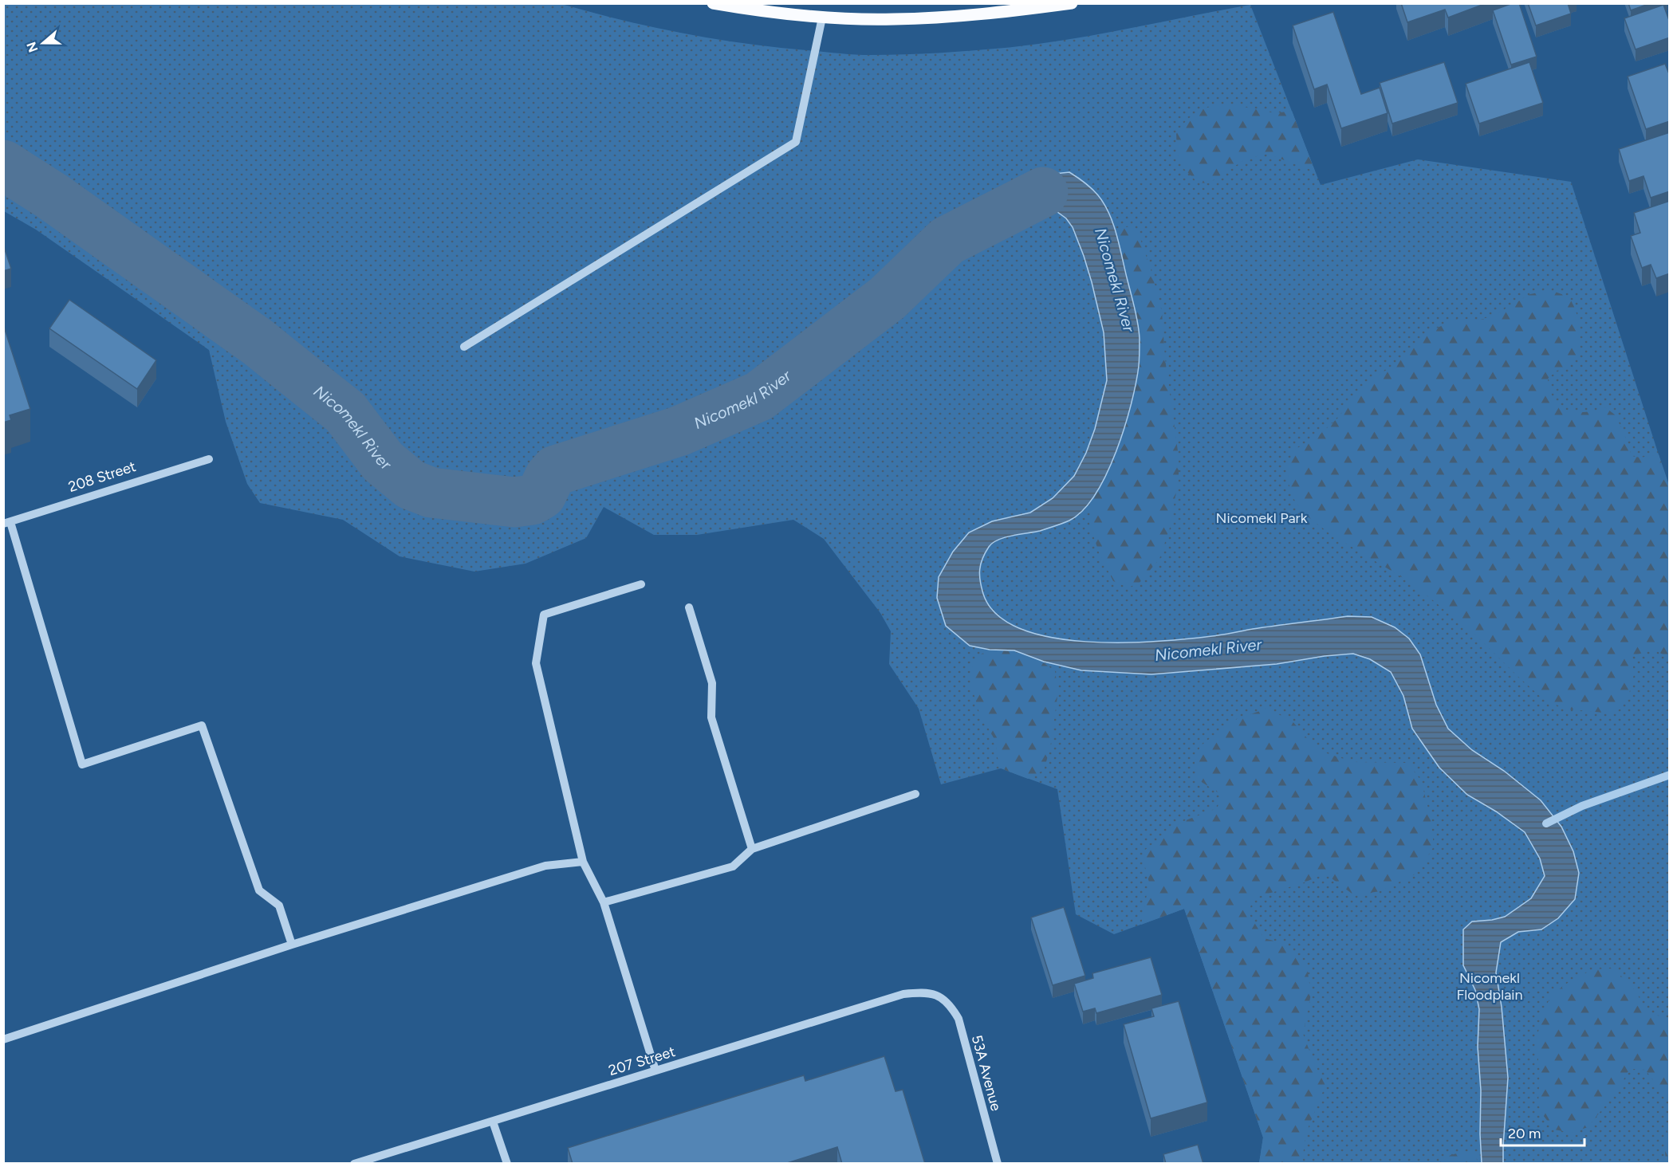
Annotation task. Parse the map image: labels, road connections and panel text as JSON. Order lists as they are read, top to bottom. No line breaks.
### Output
{"streets":{"street":["208 Street","207 Street","53A Avenue"]},"crossings":[["207 Street","53A Avenue"]],"water":["Nicomekl River"],"parks":["Nicomekl Park","Nicomekl Floodplain"],"scale_bar":"20 m","north":"left"}
